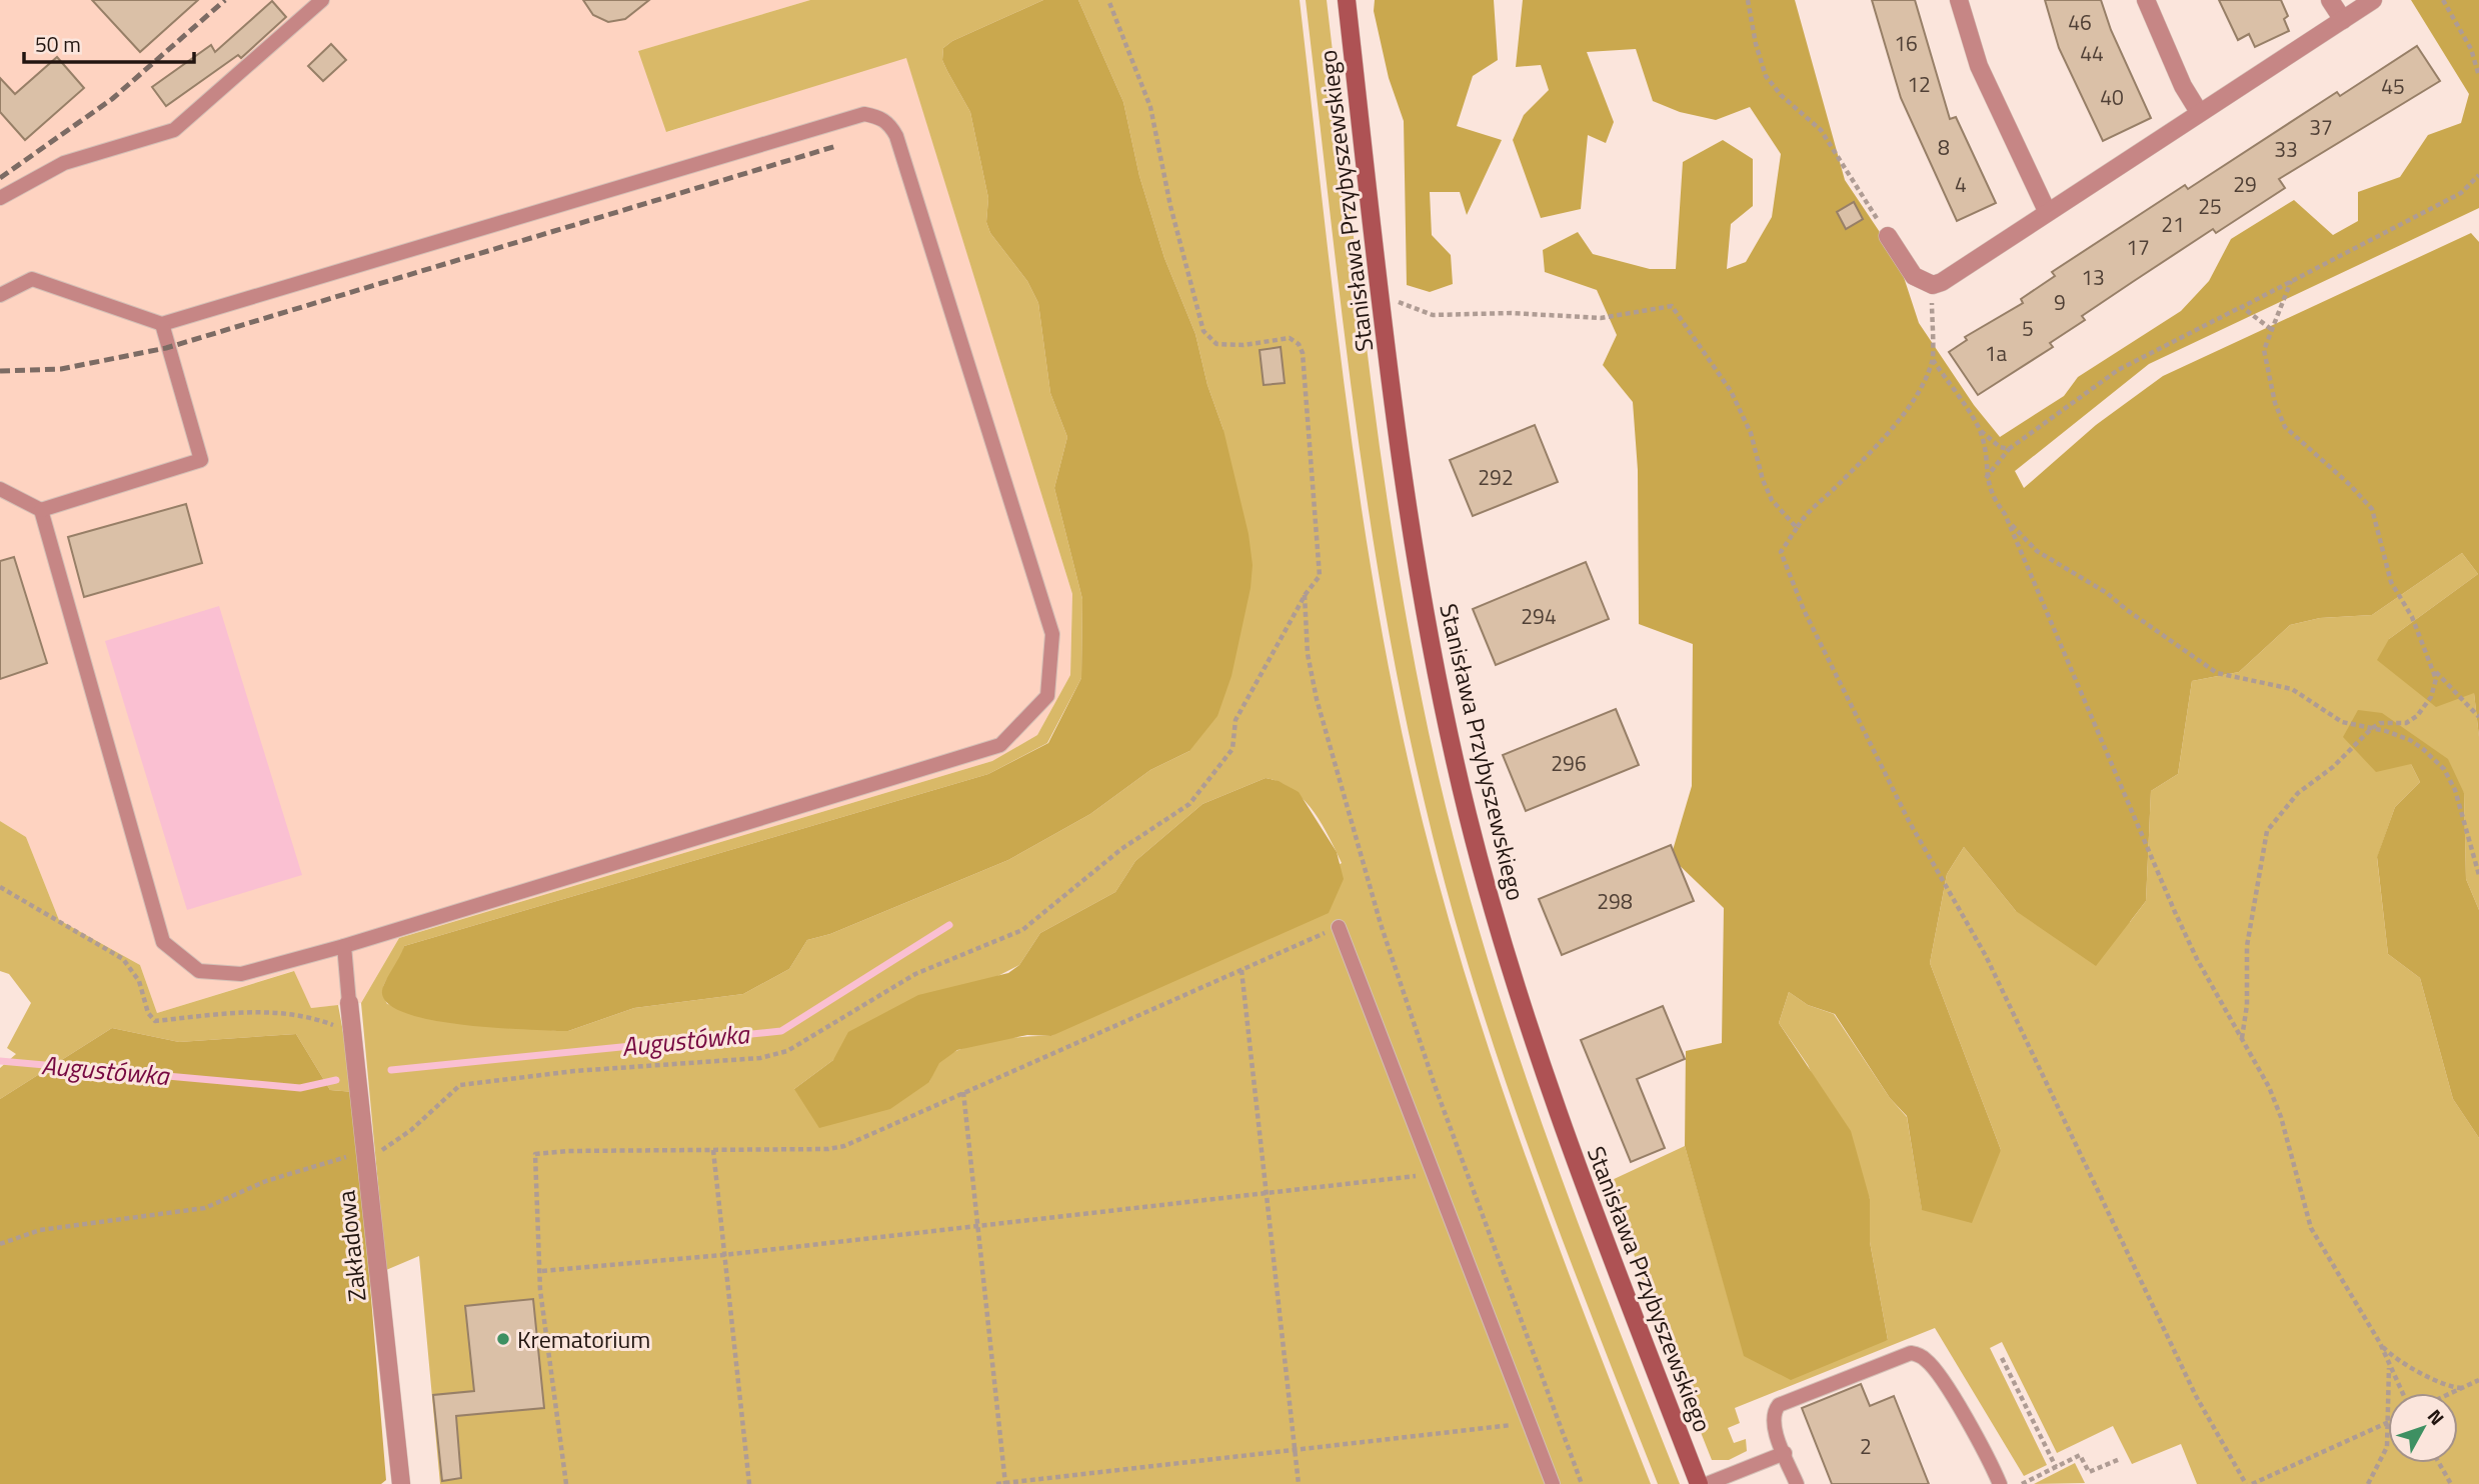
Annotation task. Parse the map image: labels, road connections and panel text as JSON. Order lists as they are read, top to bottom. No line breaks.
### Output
{"streets":{"street":["Stanisława Przybyszewskiego","Zakładowa"]},"water":["Augustówka"],"places":["Krematorium"],"house_numbers":["46","16","44","12","45","40","37","8","33","4","29","25","21","17","13","9","5","1a","292","294","296","298","2"],"scale_bar":"50 m","north":"top right"}
